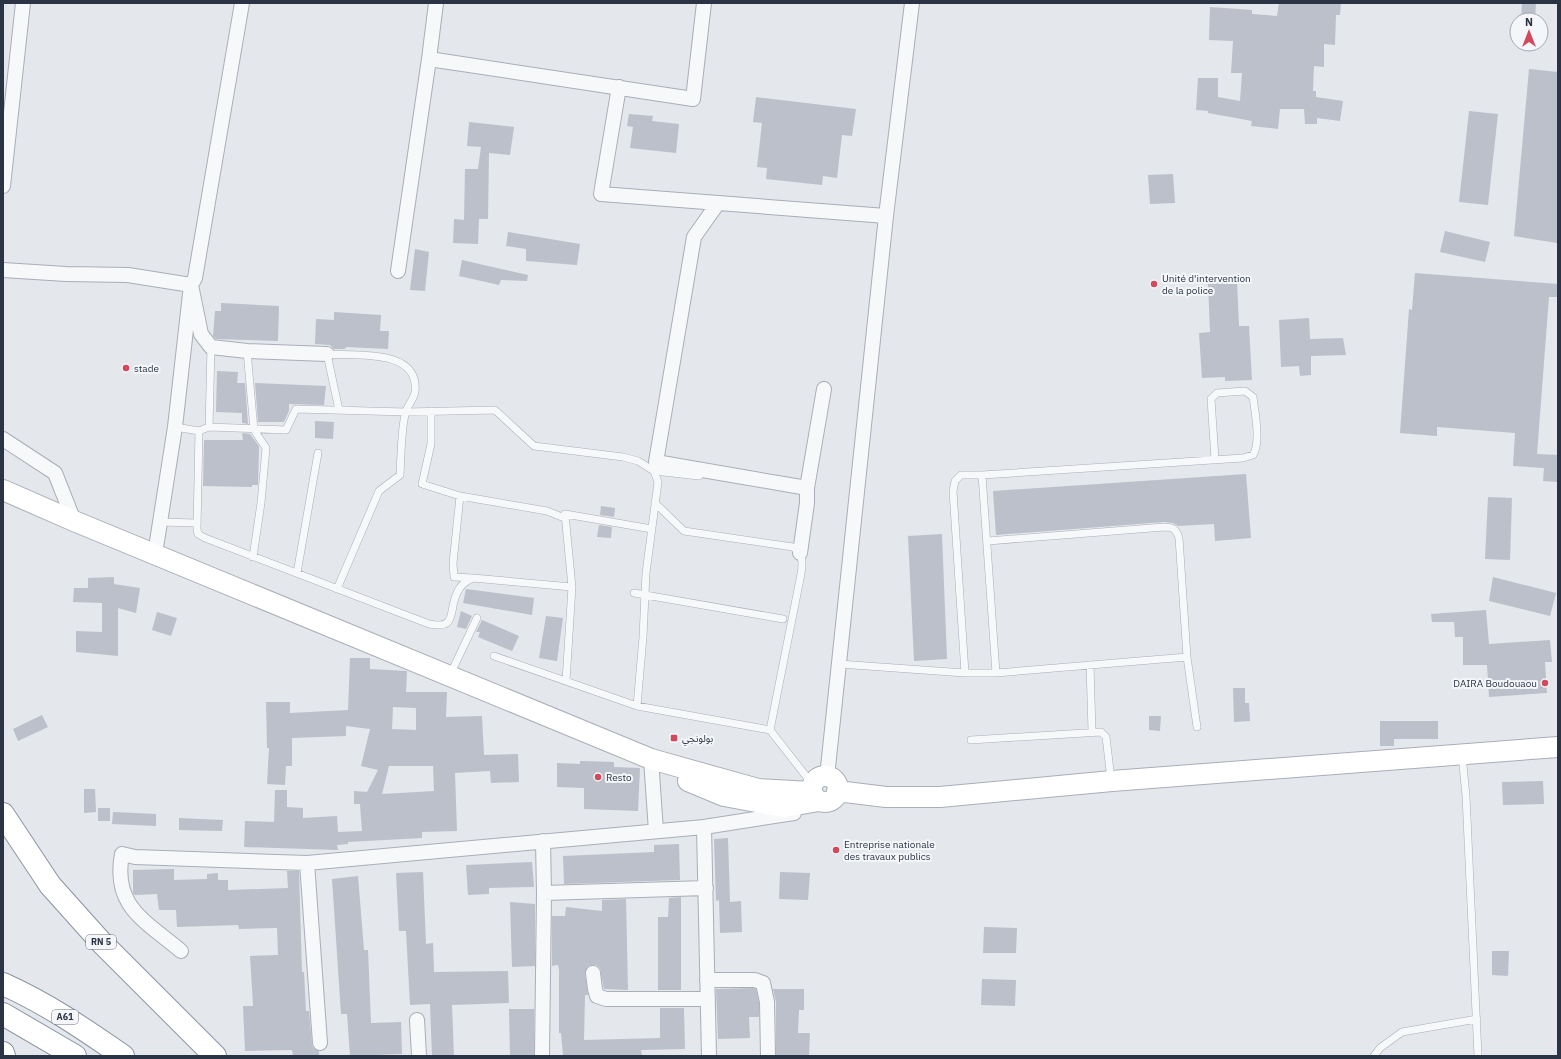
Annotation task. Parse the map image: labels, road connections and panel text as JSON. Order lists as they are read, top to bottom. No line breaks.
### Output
{"streets":{"highway":["RN 5","A61"]},"places":{"other":["Unité d'intervention de la police","stade","DAIRA Boudouaou","Resto","Entreprise nationale des travaux publics"],"transit":["بولونجي"]},"north":"top"}
